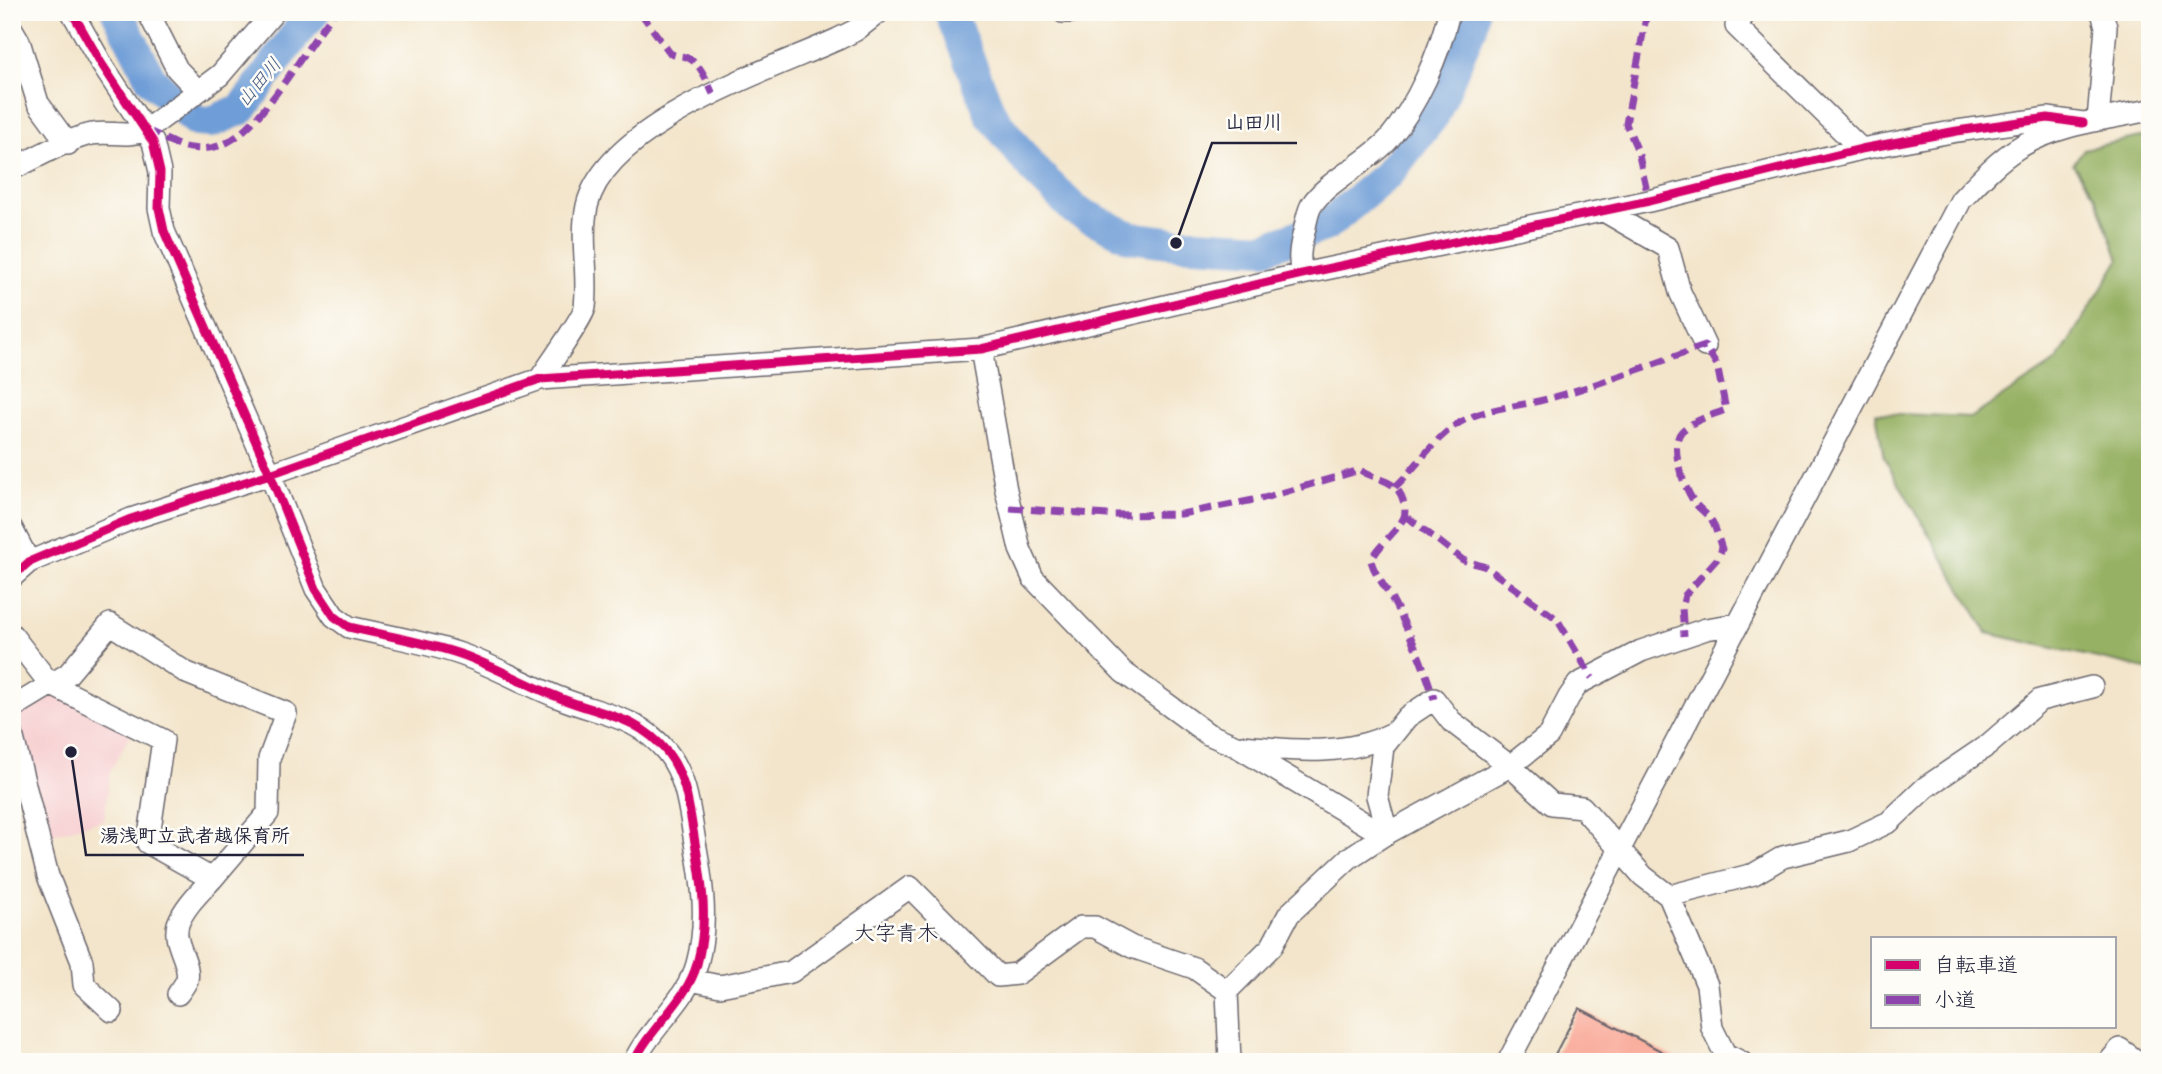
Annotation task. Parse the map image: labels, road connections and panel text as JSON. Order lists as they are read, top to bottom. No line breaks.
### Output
{"districts":["大字青木"],"water":["山田川"],"places":["山田川","湯浅町立武者越保育所"],"legend":["自転車道","小道"]}
